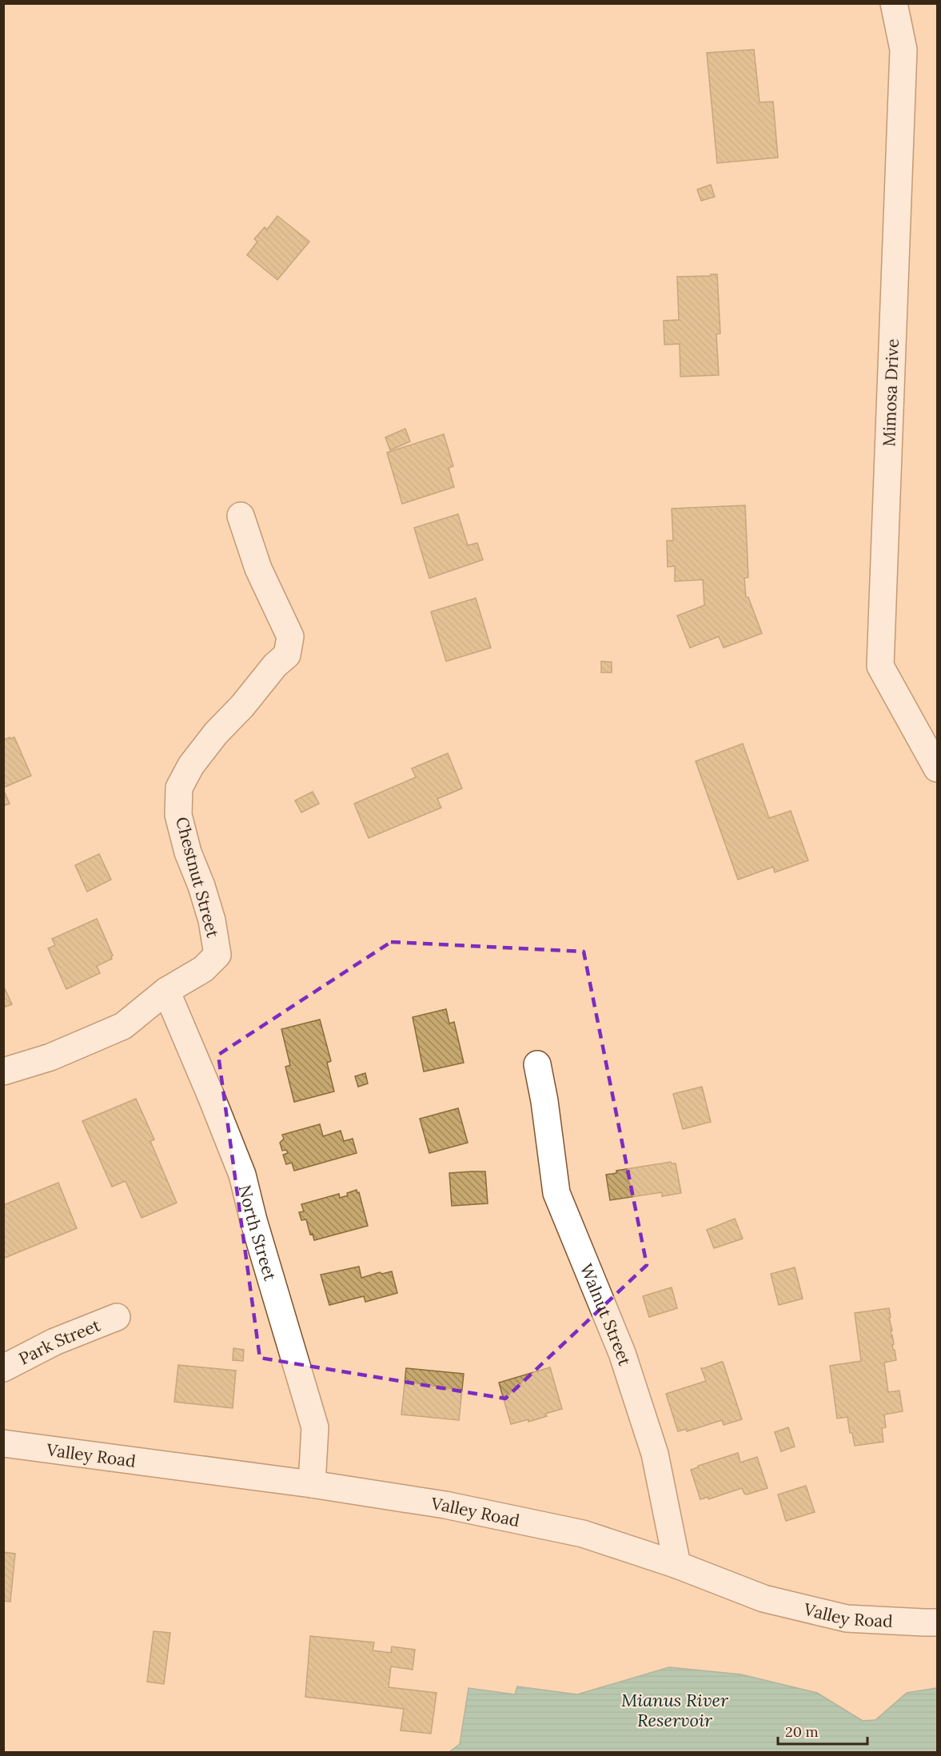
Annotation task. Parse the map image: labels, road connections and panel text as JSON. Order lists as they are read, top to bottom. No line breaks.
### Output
{"streets":{"street":["Mimosa Drive","Chestnut Street","North Street","Walnut Street","Park Street","Valley Road"]},"crossings":[["Chestnut Street","North Street"],["North Street","Valley Road"],["Walnut Street","Valley Road"]],"water":["Mianus River Reservoir"],"scale_bar":"20 m"}
